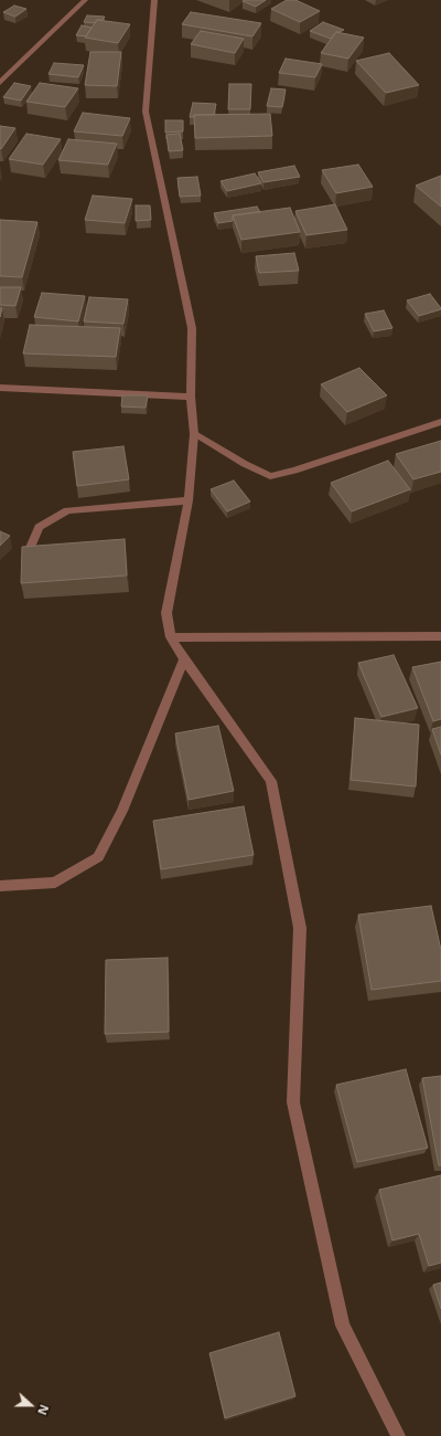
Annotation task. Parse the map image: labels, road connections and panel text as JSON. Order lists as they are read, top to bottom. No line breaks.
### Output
{"north":"right"}
